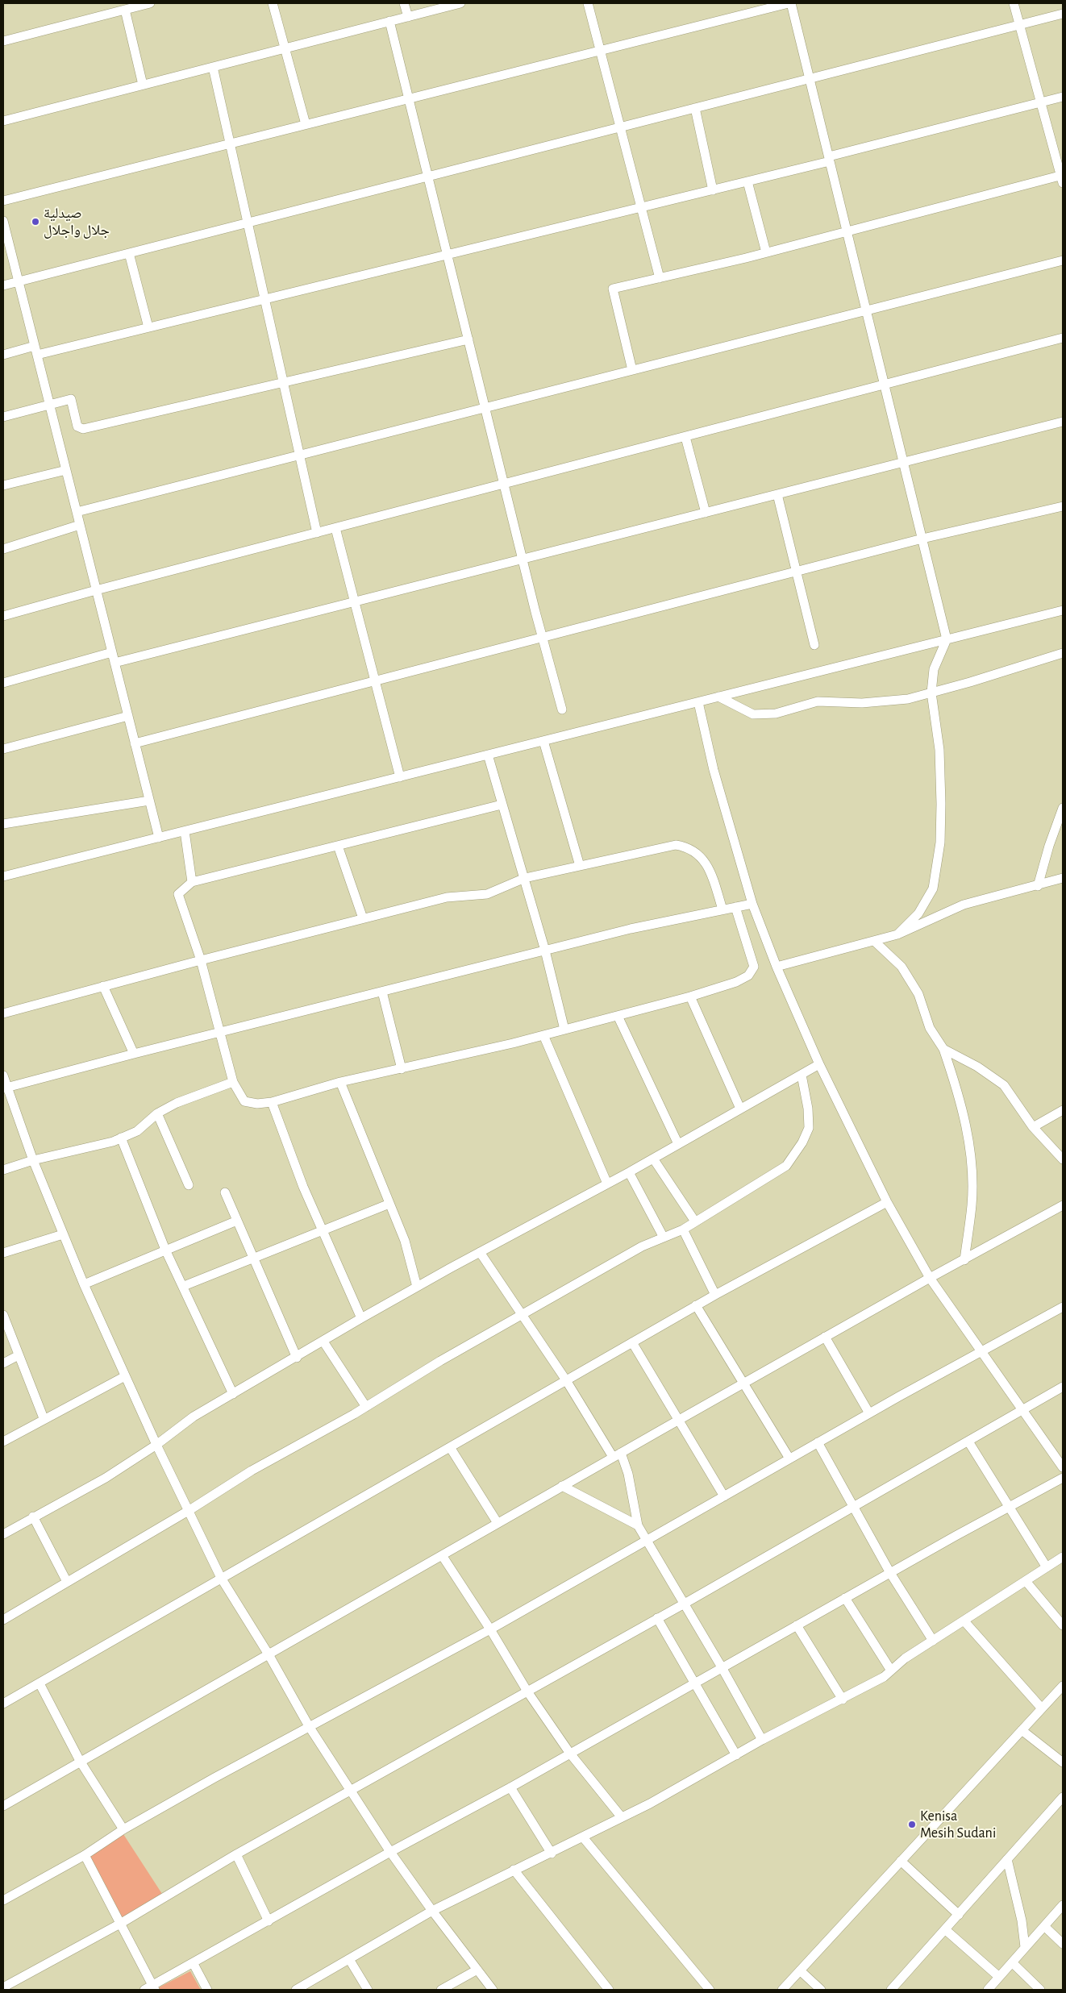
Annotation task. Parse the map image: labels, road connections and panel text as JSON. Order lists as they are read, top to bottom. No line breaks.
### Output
{"places":["صيدلية جلال واجلال","Kenisa Mesih Sudani"]}
